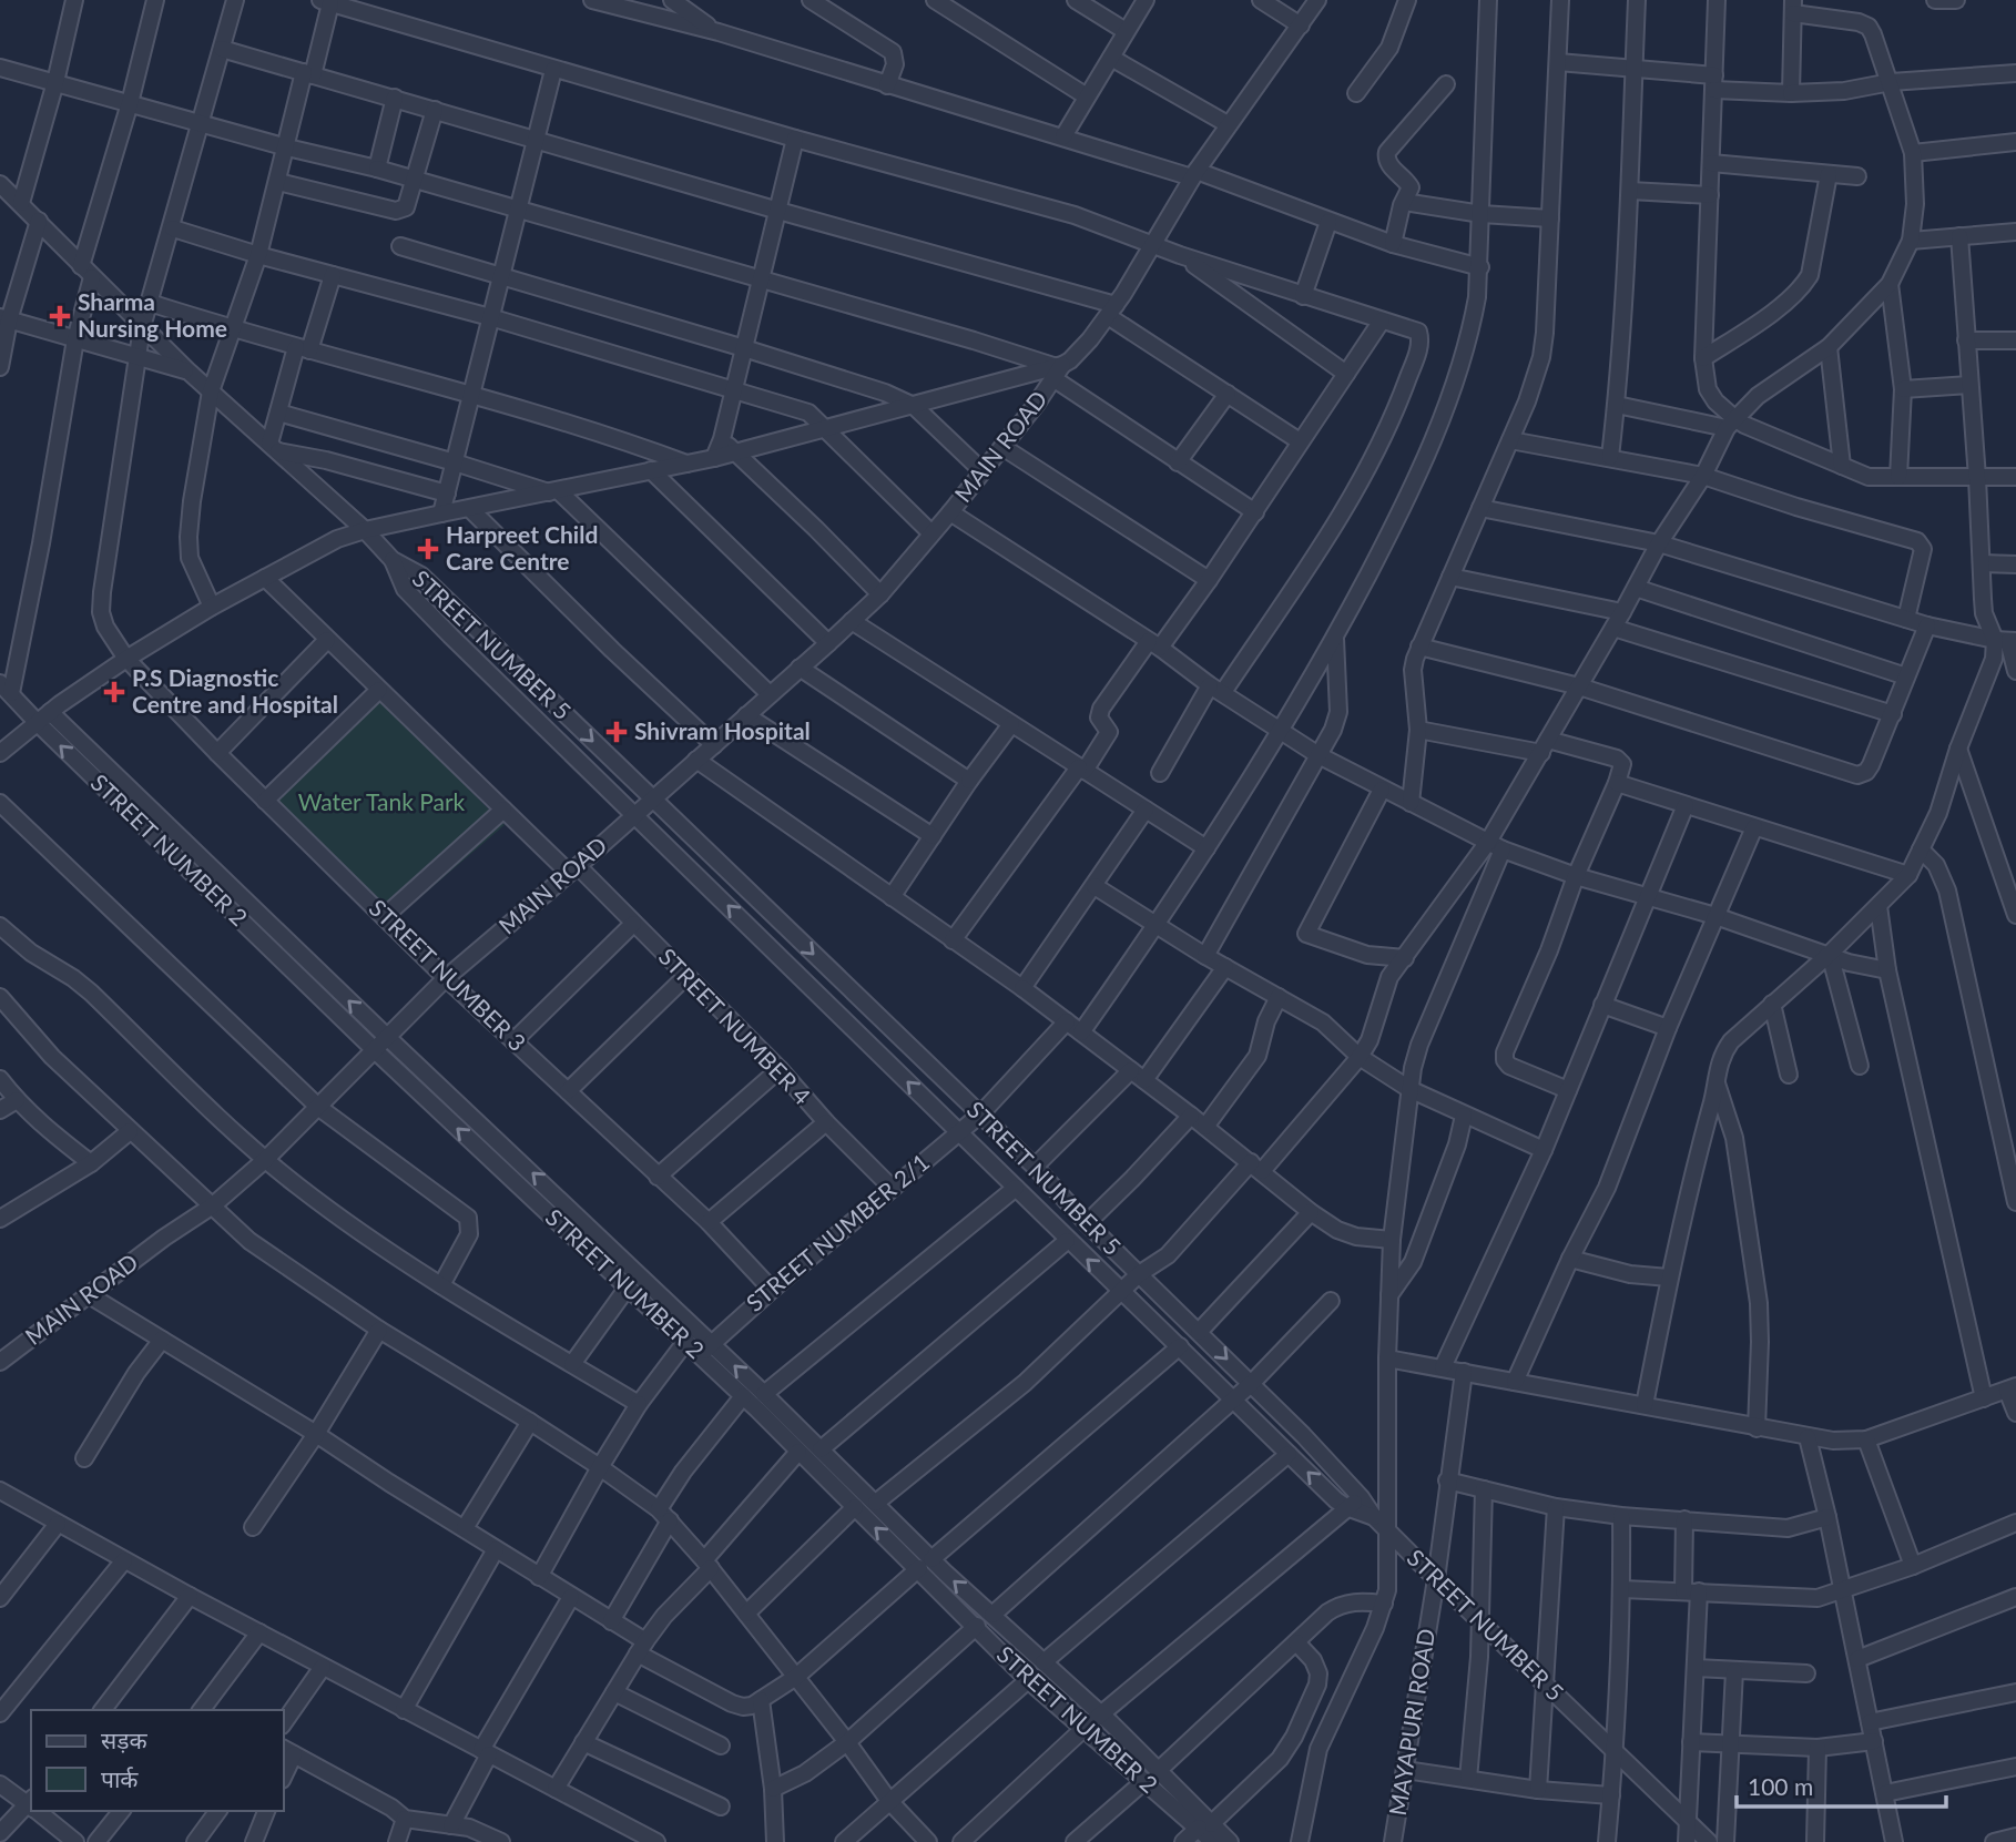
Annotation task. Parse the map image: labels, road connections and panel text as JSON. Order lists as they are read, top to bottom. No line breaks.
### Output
{"streets":{"street":["MAIN ROAD","STREET NUMBER 5","STREET NUMBER 2","STREET NUMBER 3","STREET NUMBER 4","STREET NUMBER 2/1","MAYAPURI ROAD"]},"crossings":[["MAIN ROAD","STREET NUMBER 5"],["MAIN ROAD","STREET NUMBER 2"],["MAIN ROAD","STREET NUMBER 3"],["MAIN ROAD","STREET NUMBER 4"],["STREET NUMBER 5","STREET NUMBER 3"],["STREET NUMBER 5","STREET NUMBER 2/1"],["STREET NUMBER 5","MAYAPURI ROAD"],["STREET NUMBER 2","STREET NUMBER 2/1"],["STREET NUMBER 3","STREET NUMBER 2/1"],["STREET NUMBER 4","STREET NUMBER 2/1"]],"parks":["Water Tank Park"],"places":{"health":["Sharma Nursing Home","Harpreet Child Care Centre","P.S Diagnostic Centre and Hospital","Shivram Hospital"]},"legend":["सड़क","पार्क"],"scale_bar":"100 m"}
